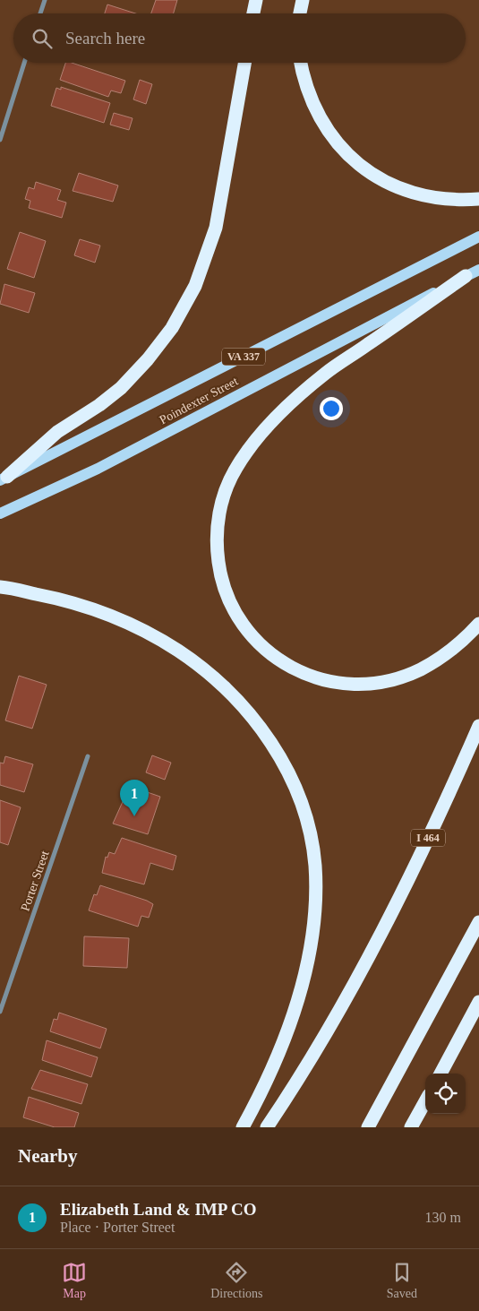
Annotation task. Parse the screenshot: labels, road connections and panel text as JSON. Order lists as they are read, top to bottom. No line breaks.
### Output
{"streets":{"highway":["I 464"],"main road":["VA 337","Poindexter Street"],"street":["Porter Street"]},"page":{"search":"Search here","pins":"1","heading":"Nearby","list":[{"mark":"1","name":"Elizabeth Land & IMP CO","note":"Place · Porter Street","value":"130 m"}],"nav":["Map","Directions","Saved"]}}
